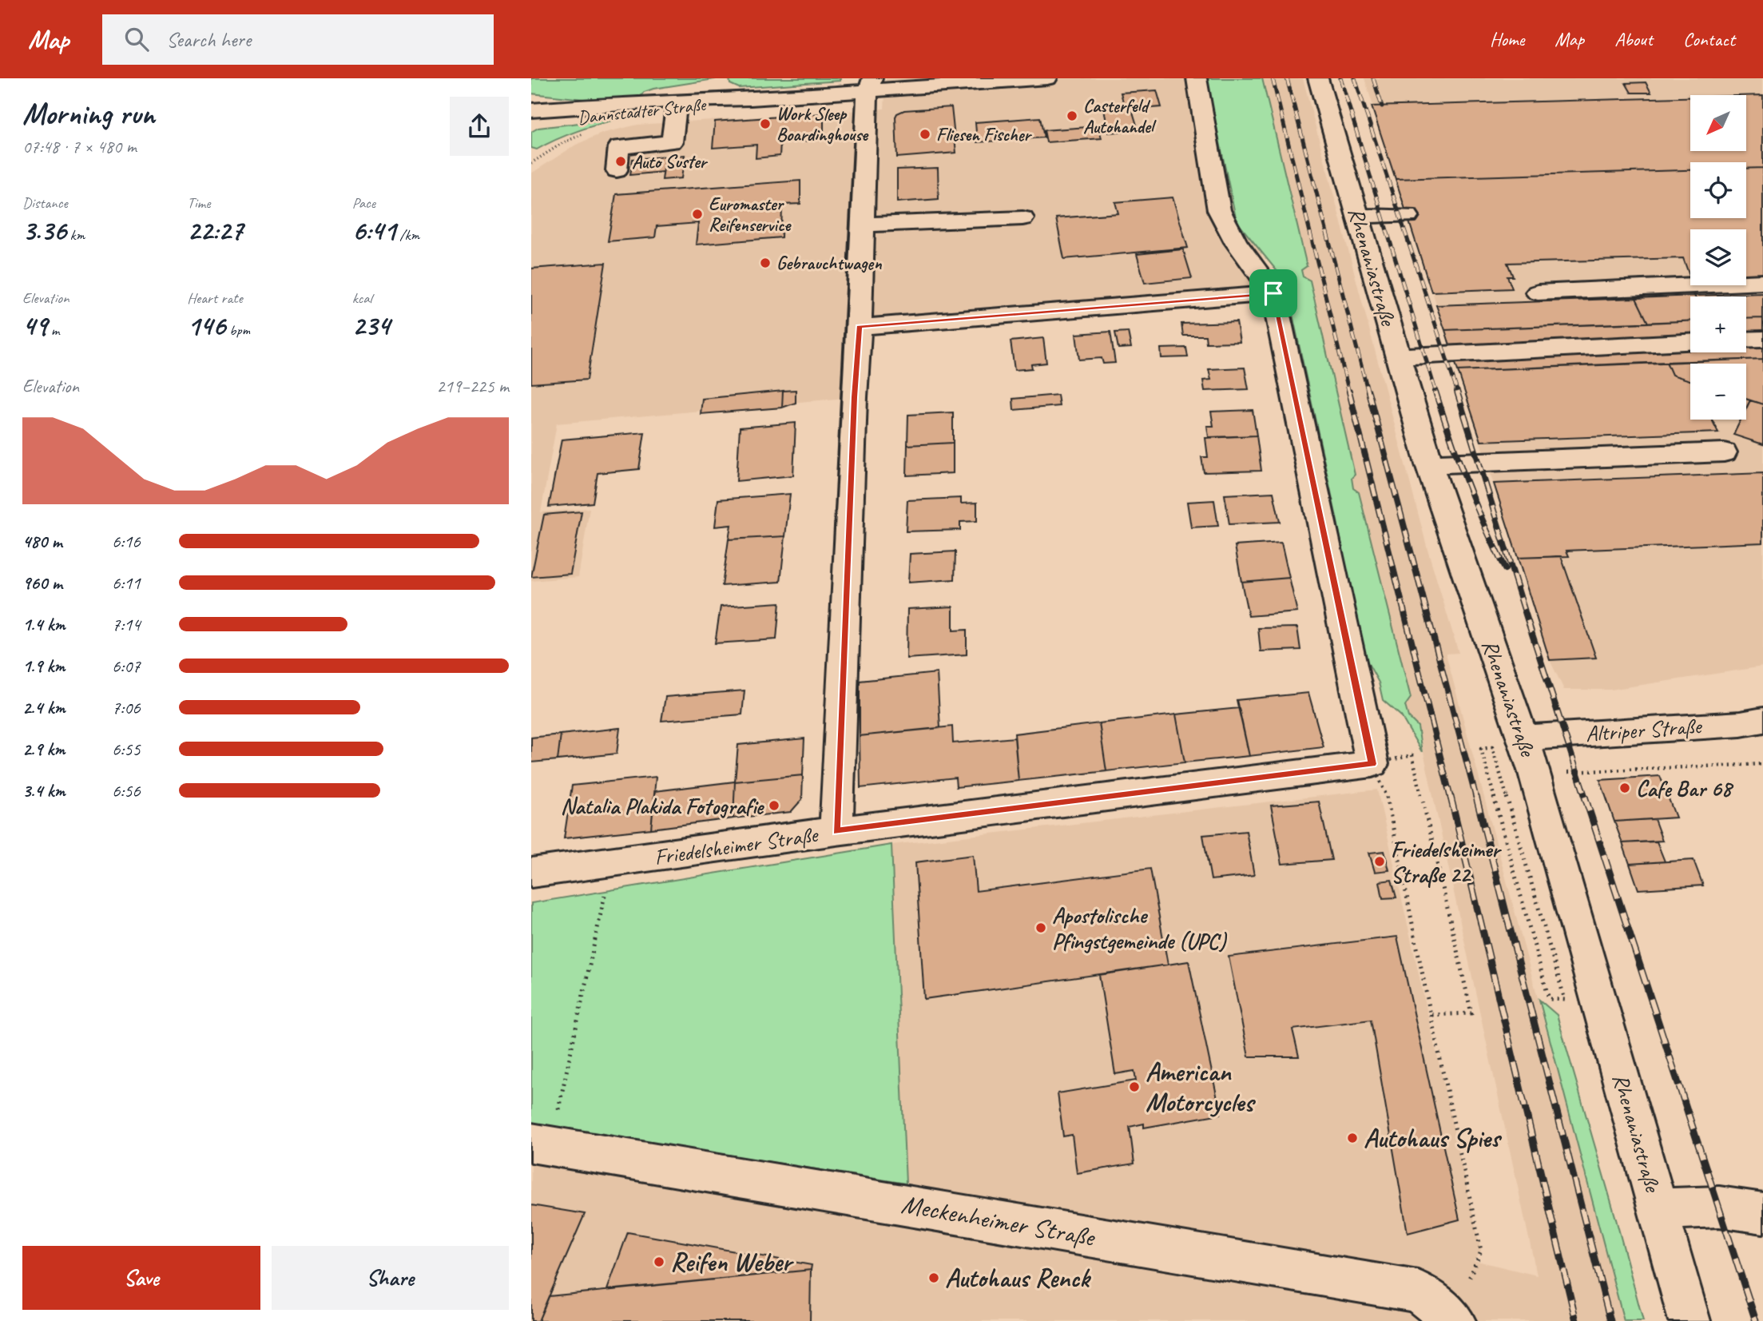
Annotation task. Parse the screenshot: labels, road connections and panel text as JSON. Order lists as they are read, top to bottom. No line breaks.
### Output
{"streets":{"street":["Dannstadter Straße","Rhenaniastraße","Altriper Straße","Friedelsheimer Straße","Meckenheimer Straße"]},"crossings":[["Rhenaniastraße","Altriper Straße"]],"places":["Casterfeld Autohandel","Work Sleep Boardinghouse","Fliesen Fischer","Auto Suster","Euromaster Reifenservice","Gebrauchtwagen","Cafe Bar 68","Natalia Plakida Fotografie","Friedelsheimer Straße 22","Apostolische Pfingstgemeinde (UPC)","American Motorcycles","Autohaus Spies","Reifen Weber","Autohaus Renck"],"north":"bottom left","page":{"header":"Map","search":"Search here","nav":["Home","Map","About","Contact"],"heading":["Morning run","07:48 · 7 × 480 m"],"map_buttons":["+","−"],"stats":[["Distance","3.36 km"],["Time","22:27"],["Pace","6:41 /km"],["Elevation","49 m"],["Heart rate","146 bpm"],["kcal","234"]],"chart":["Elevation","219–225 m"],"list":[{"name":"480 m","note":"6:16"},{"name":"960 m","note":"6:11"},{"name":"1.4 km","note":"7:14"},{"name":"1.9 km","note":"6:07"},{"name":"2.4 km","note":"7:06"},{"name":"2.9 km","note":"6:55"},{"name":"3.4 km","note":"6:56"}],"buttons":["Save","Share"]}}
